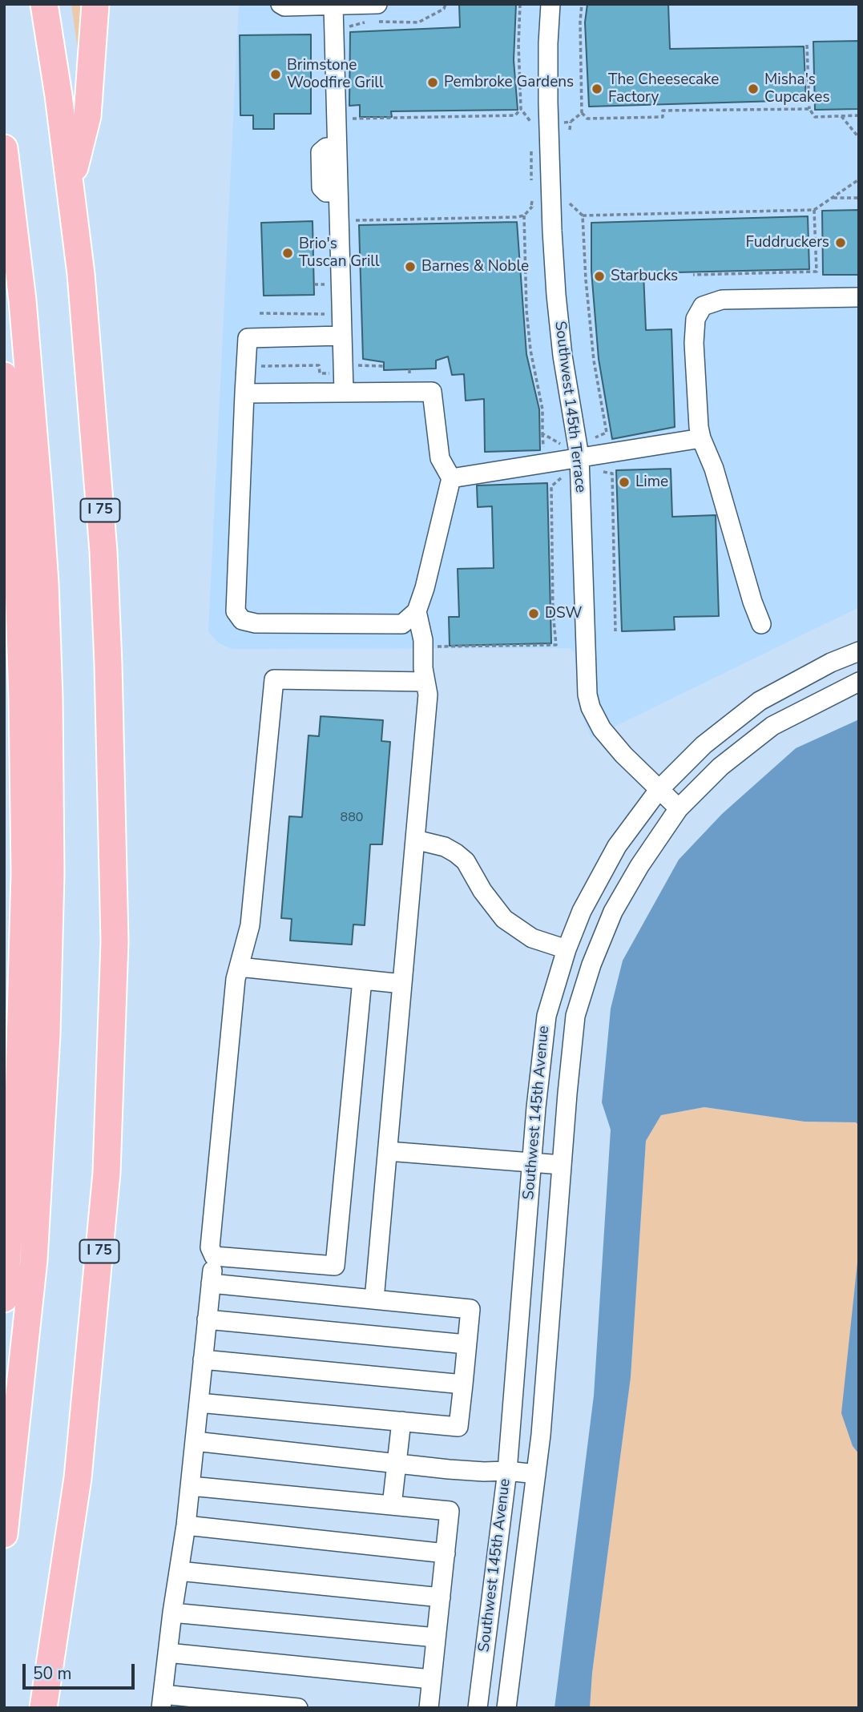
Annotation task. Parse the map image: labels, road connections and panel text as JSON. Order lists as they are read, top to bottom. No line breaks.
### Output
{"streets":{"highway":["I 75"],"street":["Southwest 145th Terrace","Southwest 145th Avenue"]},"crossings":[["Southwest 145th Terrace","Southwest 145th Avenue"]],"places":["Brimstone Woodfire Grill","Pembroke Gardens","The Cheesecake Factory","Misha's Cupcakes","Fuddruckers","Brio's Tuscan Grill","Barnes & Noble","Starbucks","Lime","DSW"],"house_numbers":["880"],"scale_bar":"50 m"}
